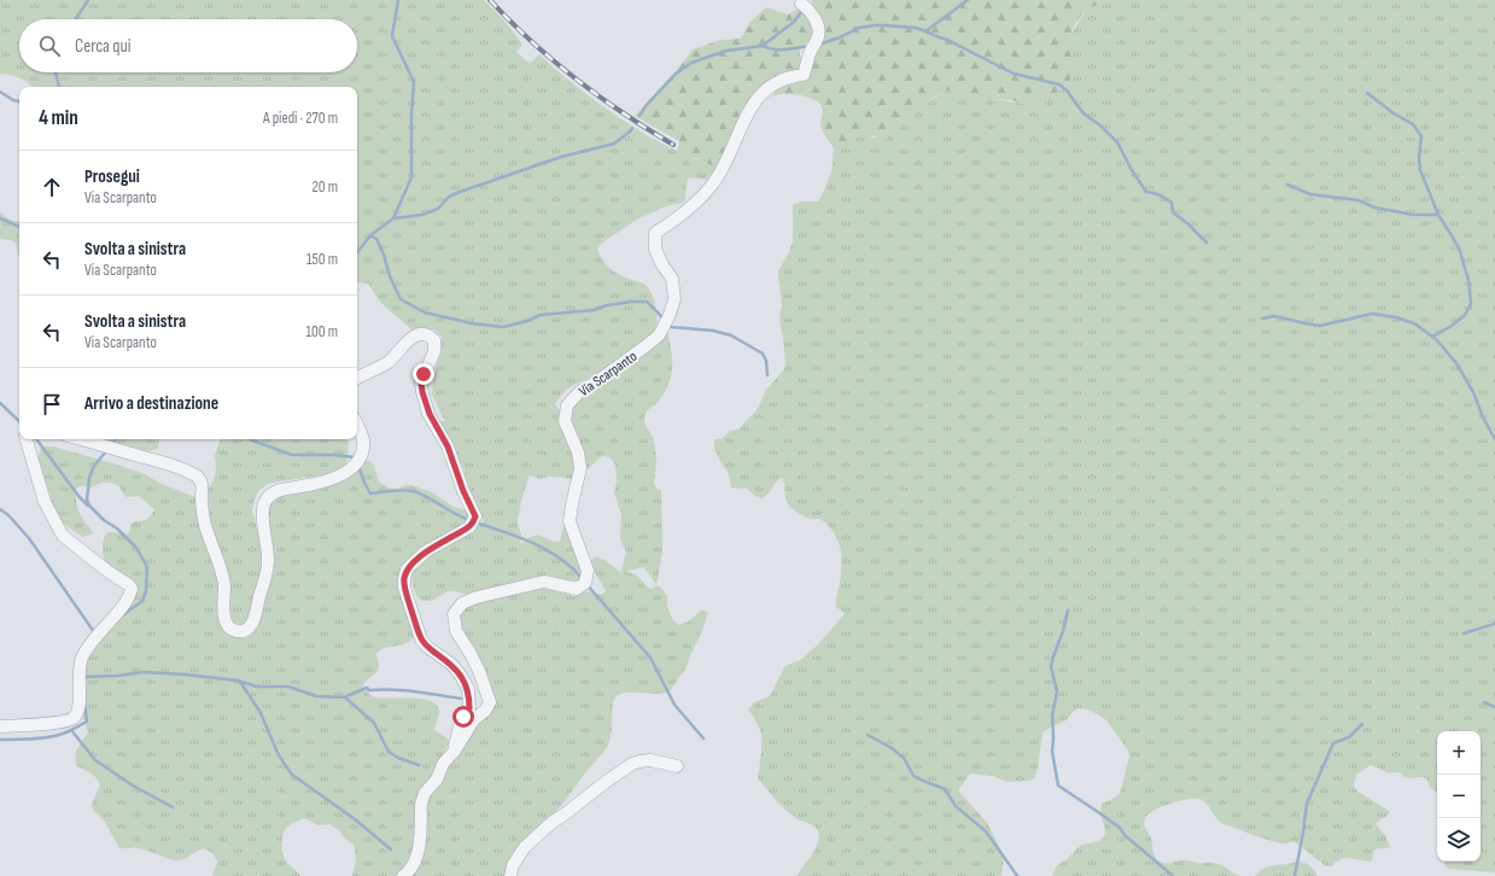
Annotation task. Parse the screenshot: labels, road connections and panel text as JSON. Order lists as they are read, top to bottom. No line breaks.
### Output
{"streets":{"street":["Via Scarpanto"]},"page":{"search":"Cerca qui","heading":["4 min","A piedi · 270 m"],"list":[["Prosegui","Via Scarpanto","20 m"],["Svolta a sinistra","Via Scarpanto","150 m"],["Svolta a sinistra","Via Scarpanto","100 m"],"Arrivo a destinazione"],"map_buttons":["+","−"]}}
